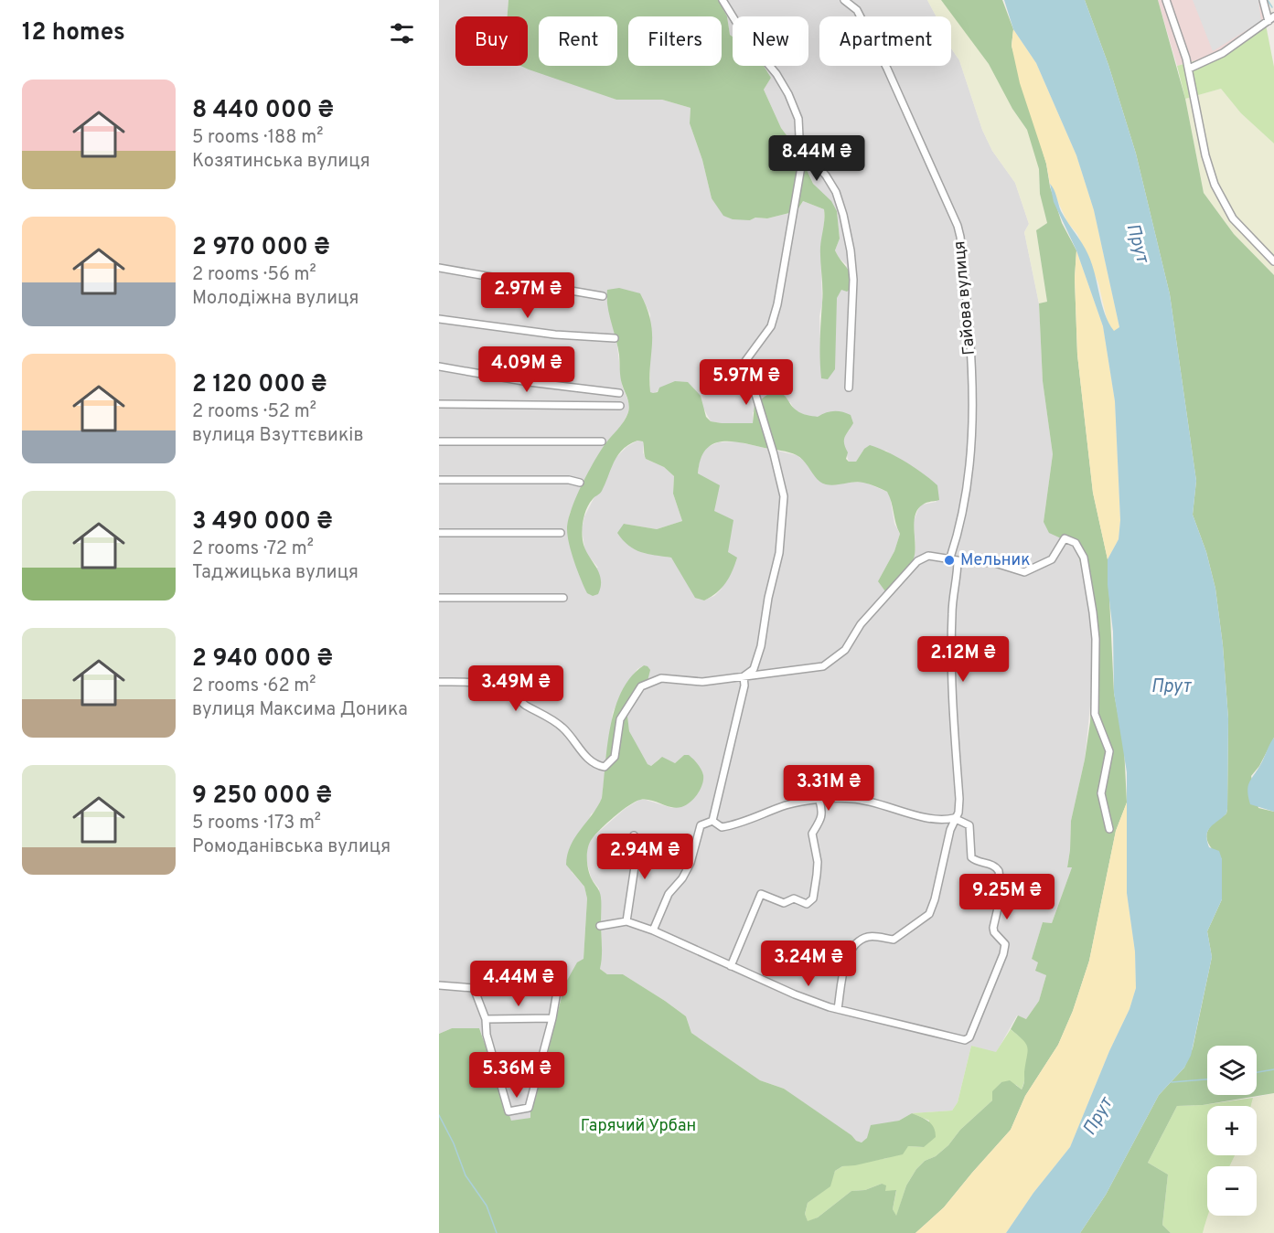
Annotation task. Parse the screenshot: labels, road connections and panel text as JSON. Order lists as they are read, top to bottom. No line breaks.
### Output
{"streets":{"street":["Гайова вулиця"]},"water":["Прут"],"parks":["Гарячий Урбан"],"places":["Мельник"],"page":{"heading":"12 homes","chip":["Buy","Rent","Filters","New","Apartment"],"list":[{"name":"8 440 000 ₴","note":"5 rooms · 188 m² · Козятинська вулиця"},{"name":"2 970 000 ₴","note":"2 rooms · 56 m² · Молодіжна вулиця"},{"name":"2 120 000 ₴","note":"2 rooms · 52 m² · вулиця Взуттєвиків"},{"name":"3 490 000 ₴","note":"2 rooms · 72 m² · Таджицька вулиця"},{"name":"2 940 000 ₴","note":"2 rooms · 62 m² · вулиця Максима Доника"},{"name":"9 250 000 ₴","note":"5 rooms · 173 m² · Ромоданівська вулиця"}],"price":["8.44M ₴","2.97M ₴","4.09M ₴","5.97M ₴","2.12M ₴","3.49M ₴","3.31M ₴","2.94M ₴","9.25M ₴","3.24M ₴","4.44M ₴","5.36M ₴"],"map_buttons":["+","−"]}}
